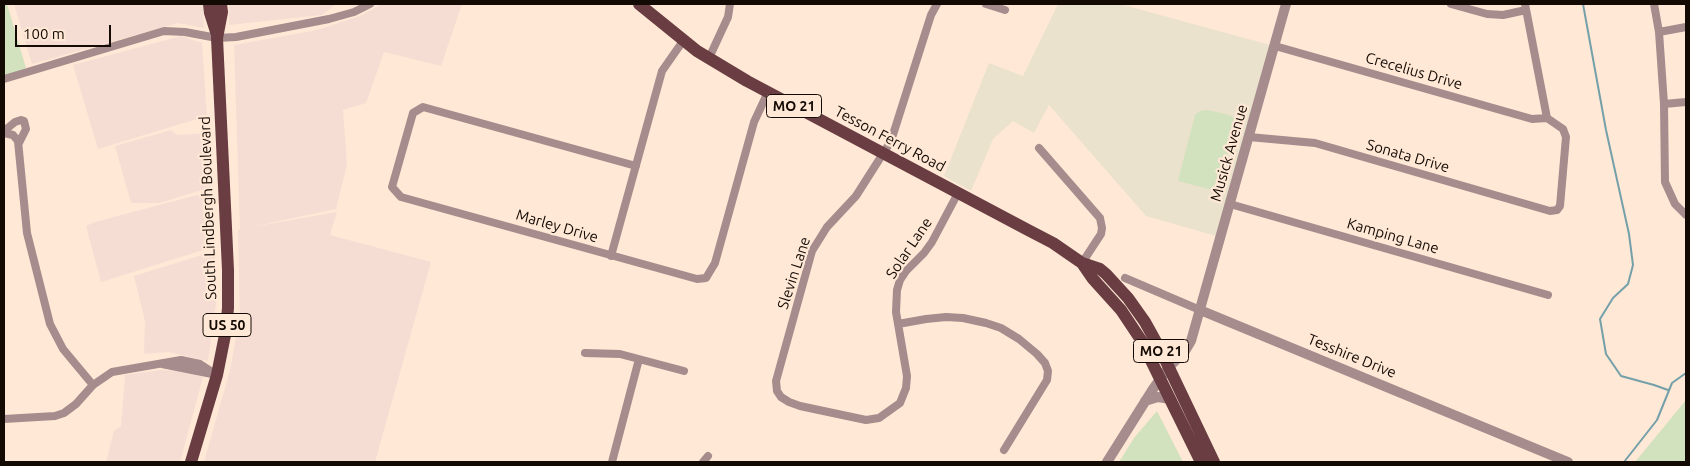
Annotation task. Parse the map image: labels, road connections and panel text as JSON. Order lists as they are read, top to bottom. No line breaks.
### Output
{"streets":{"main road":["MO 21","Tesson Ferry Road","South Lindbergh Boulevard","US 50"],"street":["Crecelius Drive","Musick Avenue","Sonata Drive","Marley Drive","Kamping Lane","Solar Lane","Slevin Lane","Tesshire Drive"]},"crossings":[["Crecelius Drive","Musick Avenue"],["Crecelius Drive","Sonata Drive"],["Tesson Ferry Road","Musick Avenue"],["Tesson Ferry Road","Marley Drive"],["Tesson Ferry Road","Solar Lane"],["Tesson Ferry Road","Slevin Lane"],["Musick Avenue","Sonata Drive"],["Musick Avenue","Kamping Lane"],["Musick Avenue","Tesshire Drive"],["Solar Lane","Slevin Lane"]],"scale_bar":"100 m"}
